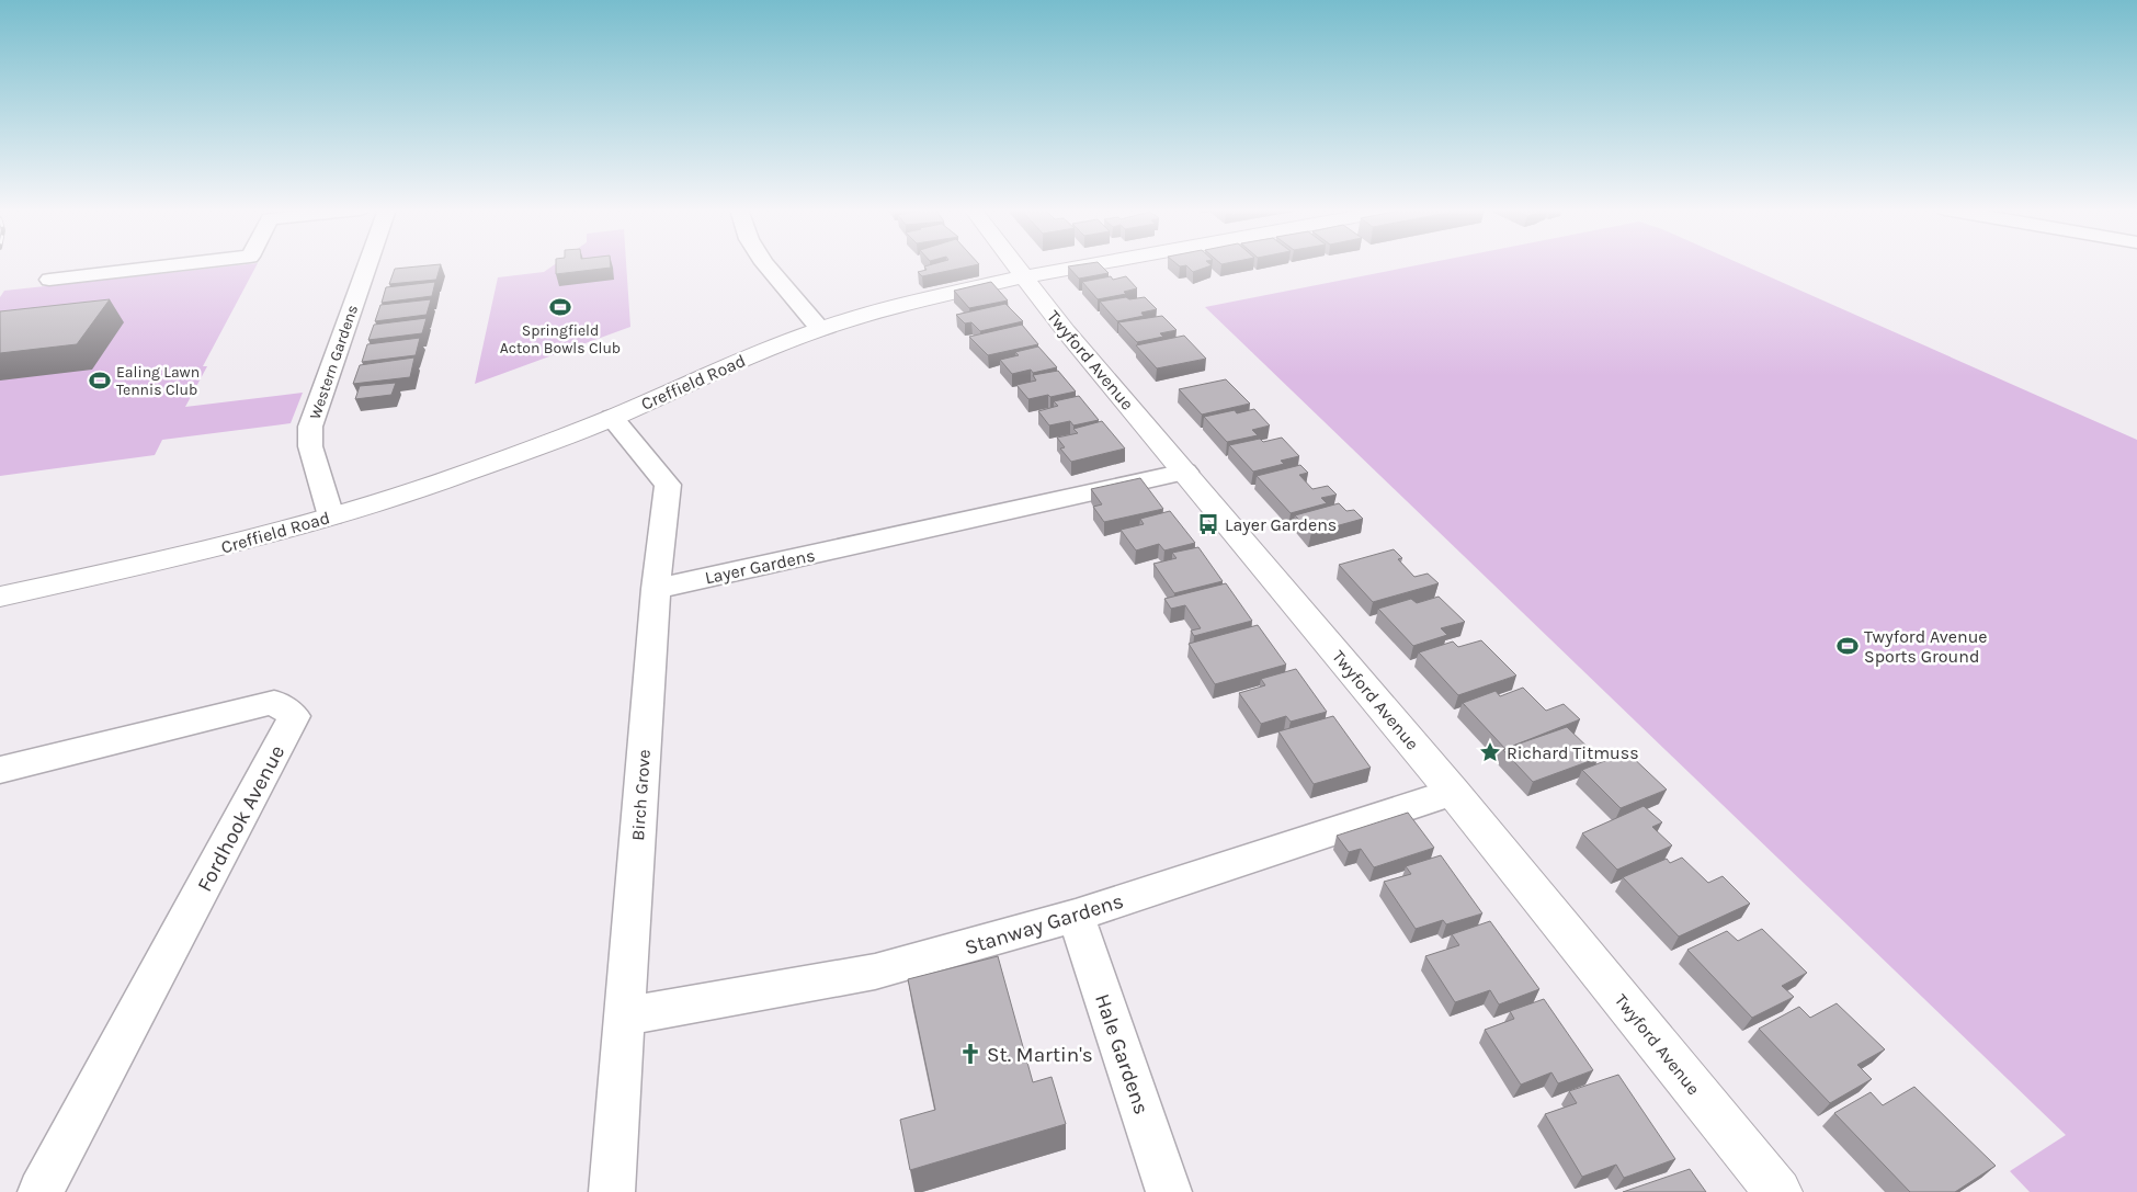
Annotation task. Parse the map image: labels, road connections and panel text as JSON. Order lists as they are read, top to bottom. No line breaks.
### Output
{"streets":{"street":["Twyford Avenue","Western Gardens","Creffield Road","Layer Gardens","Birch Grove","Fordhook Avenue","Stanway Gardens","Hale Gardens"]},"crossings":[["Twyford Avenue","Creffield Road"],["Twyford Avenue","Layer Gardens"],["Twyford Avenue","Stanway Gardens"],["Western Gardens","Creffield Road"],["Creffield Road","Birch Grove"],["Layer Gardens","Birch Grove"],["Birch Grove","Stanway Gardens"],["Stanway Gardens","Hale Gardens"]],"places":{"sports":["Springfield Acton Bowls Club","Ealing Lawn Tennis Club","Twyford Avenue Sports Ground"],"bus stop":["Layer Gardens"],"place":["Richard Titmuss"],"church":["St. Martin's"]}}
